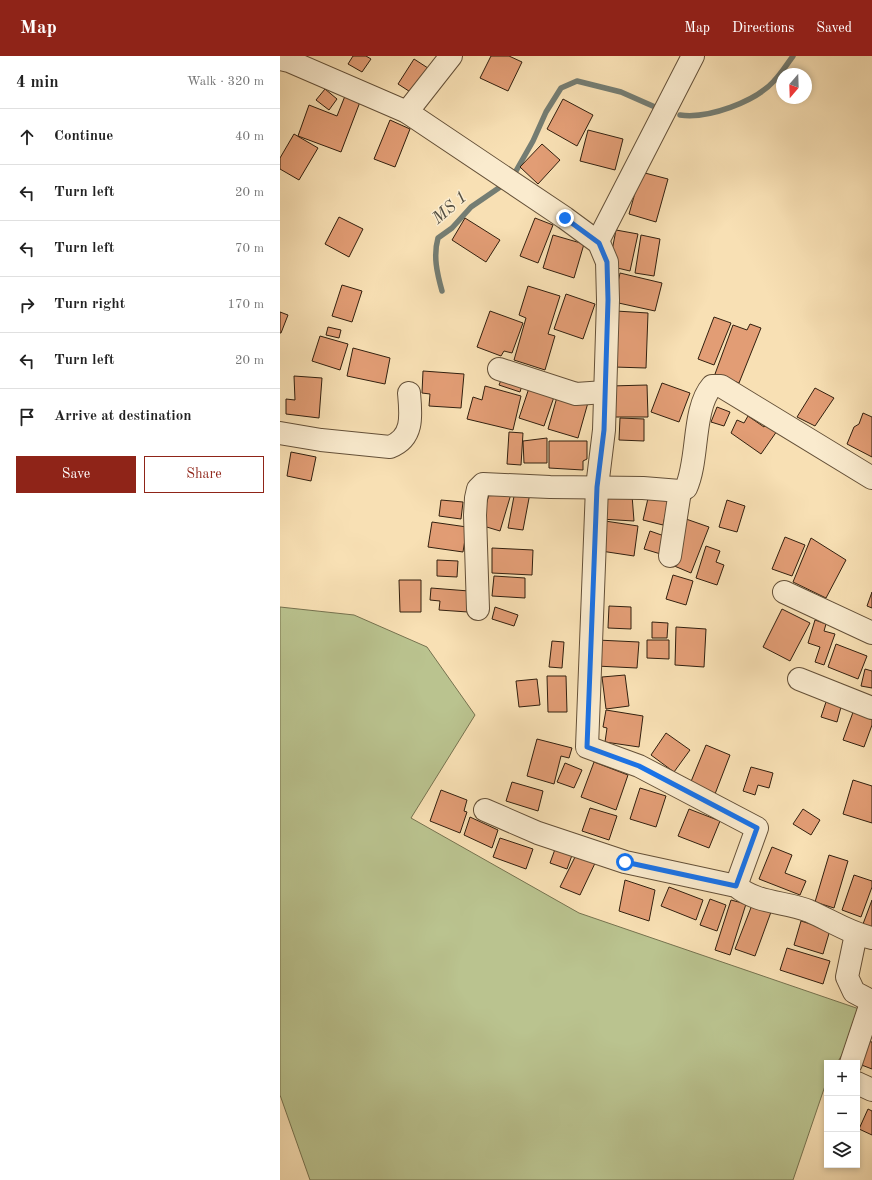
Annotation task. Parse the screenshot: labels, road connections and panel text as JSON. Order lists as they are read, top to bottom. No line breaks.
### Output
{"water":["MS 1"],"north":"bottom","page":{"header":"Map","nav":["Map","Directions","Saved"],"heading":["4 min","Walk · 320 m"],"list":[["Continue","40 m"],["Turn left","20 m"],["Turn left","70 m"],["Turn right","170 m"],["Turn left","20 m"],"Arrive at destination"],"buttons":["Save","Share"],"map_buttons":["+","−"]}}
